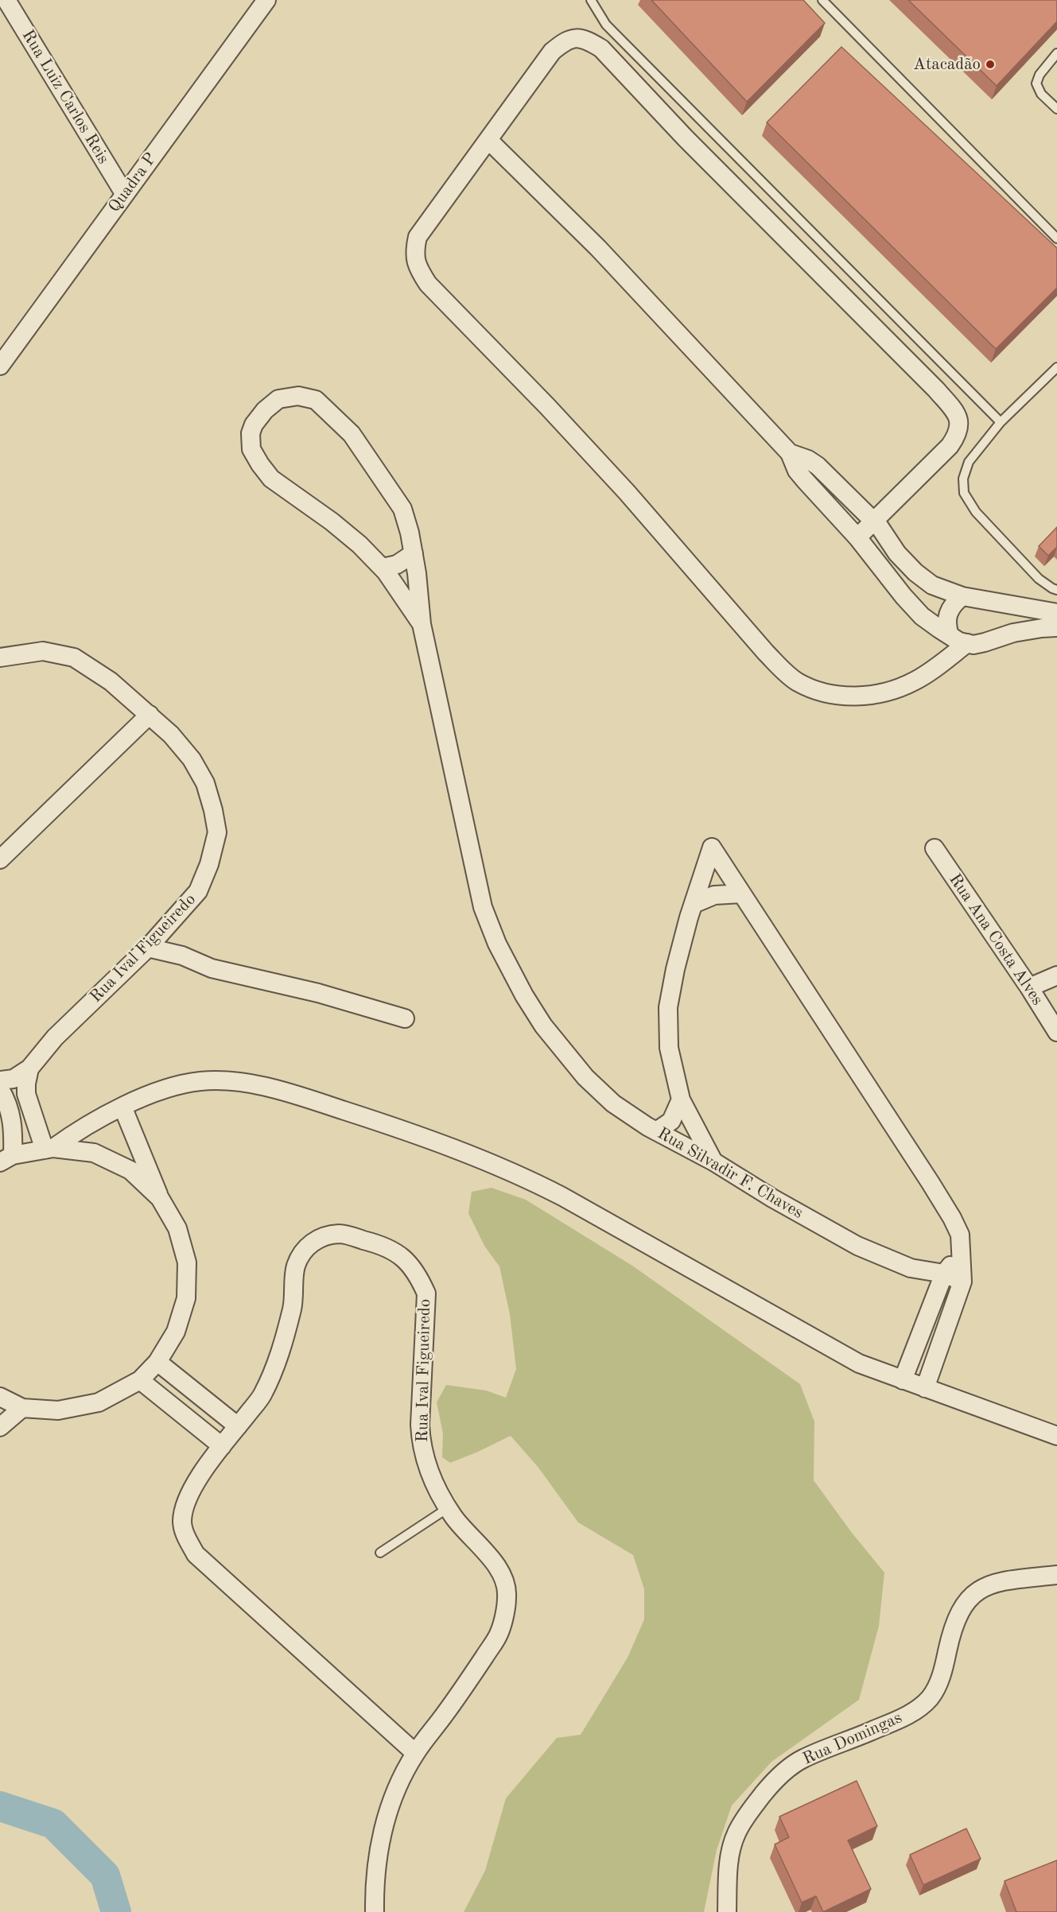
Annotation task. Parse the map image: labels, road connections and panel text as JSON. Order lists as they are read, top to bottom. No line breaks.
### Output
{"streets":{"street":["Rua Luiz Carlos Reis","Quadra P","Rua Ana Costa Alves","Rua Ival Figueiredo","Rua Silvadir F. Chaves","Rua Domingas"]},"crossings":[["Rua Luiz Carlos Reis","Quadra P"]],"places":["Atacadão"]}
